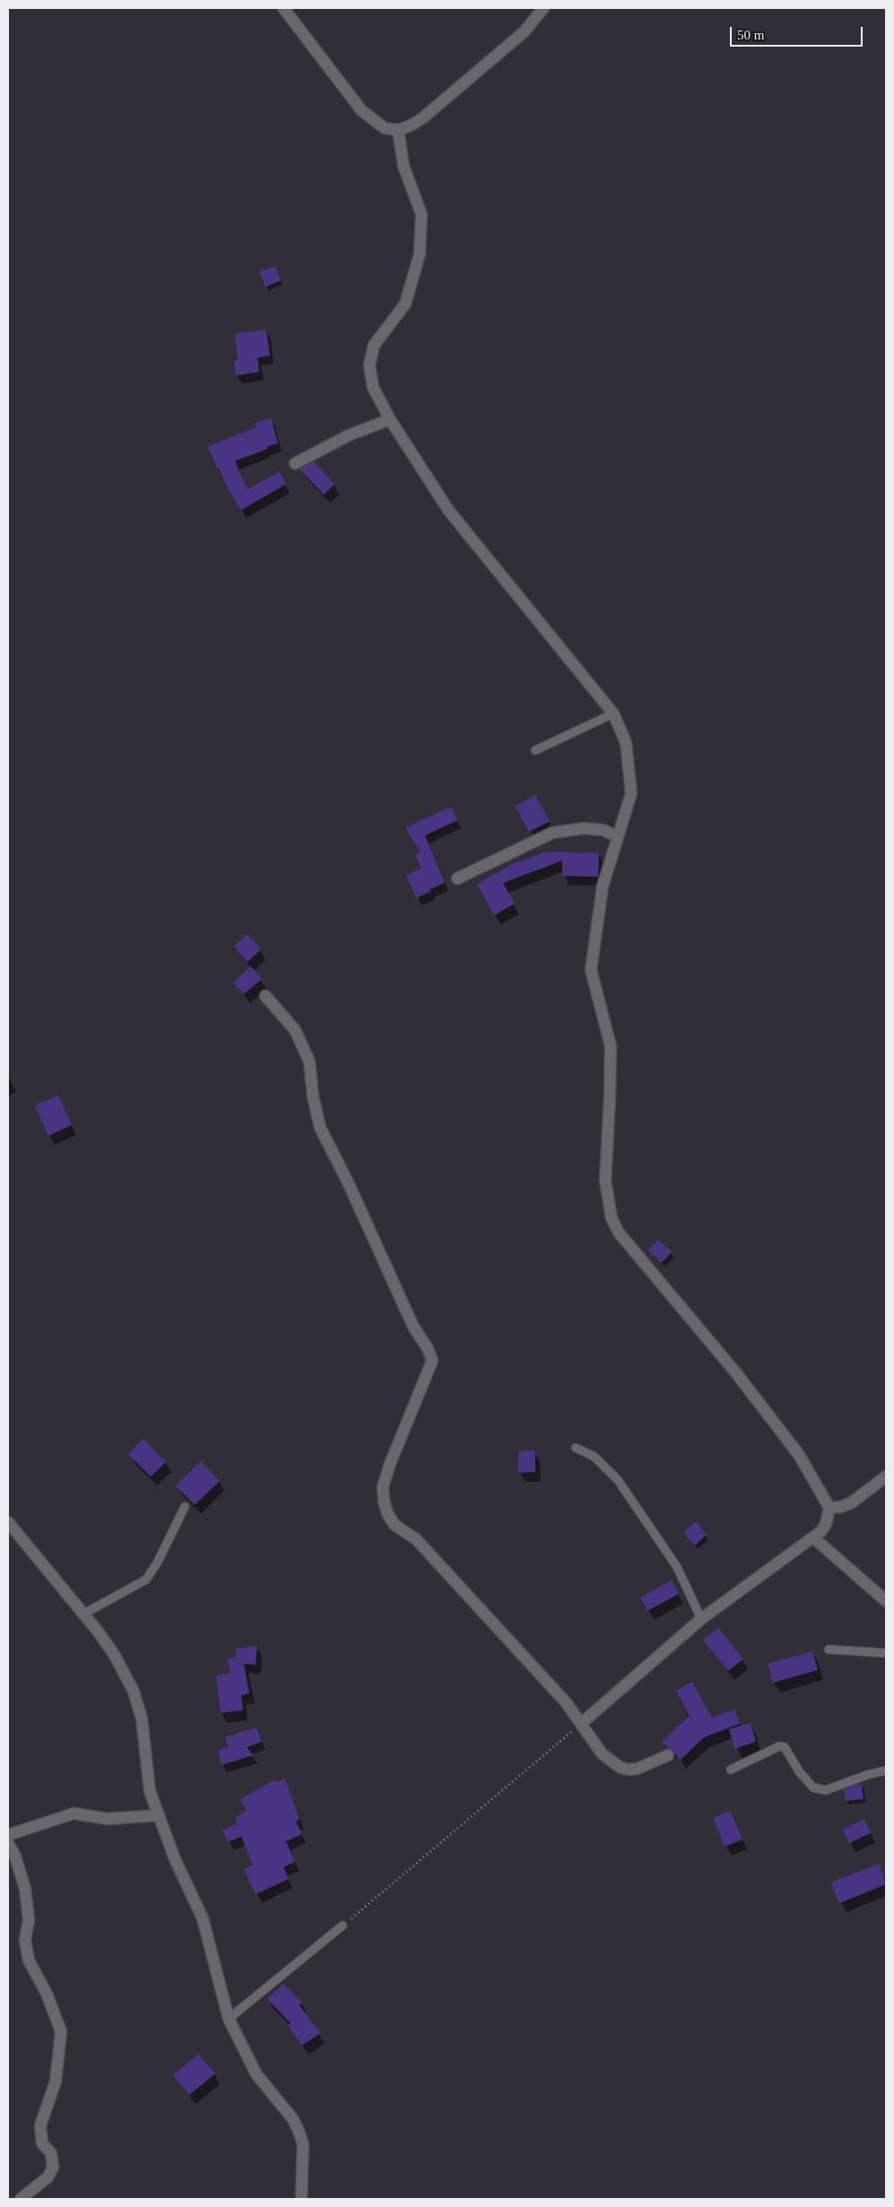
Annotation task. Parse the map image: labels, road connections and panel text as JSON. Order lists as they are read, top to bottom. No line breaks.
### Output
{"scale_bar":"50 m"}
